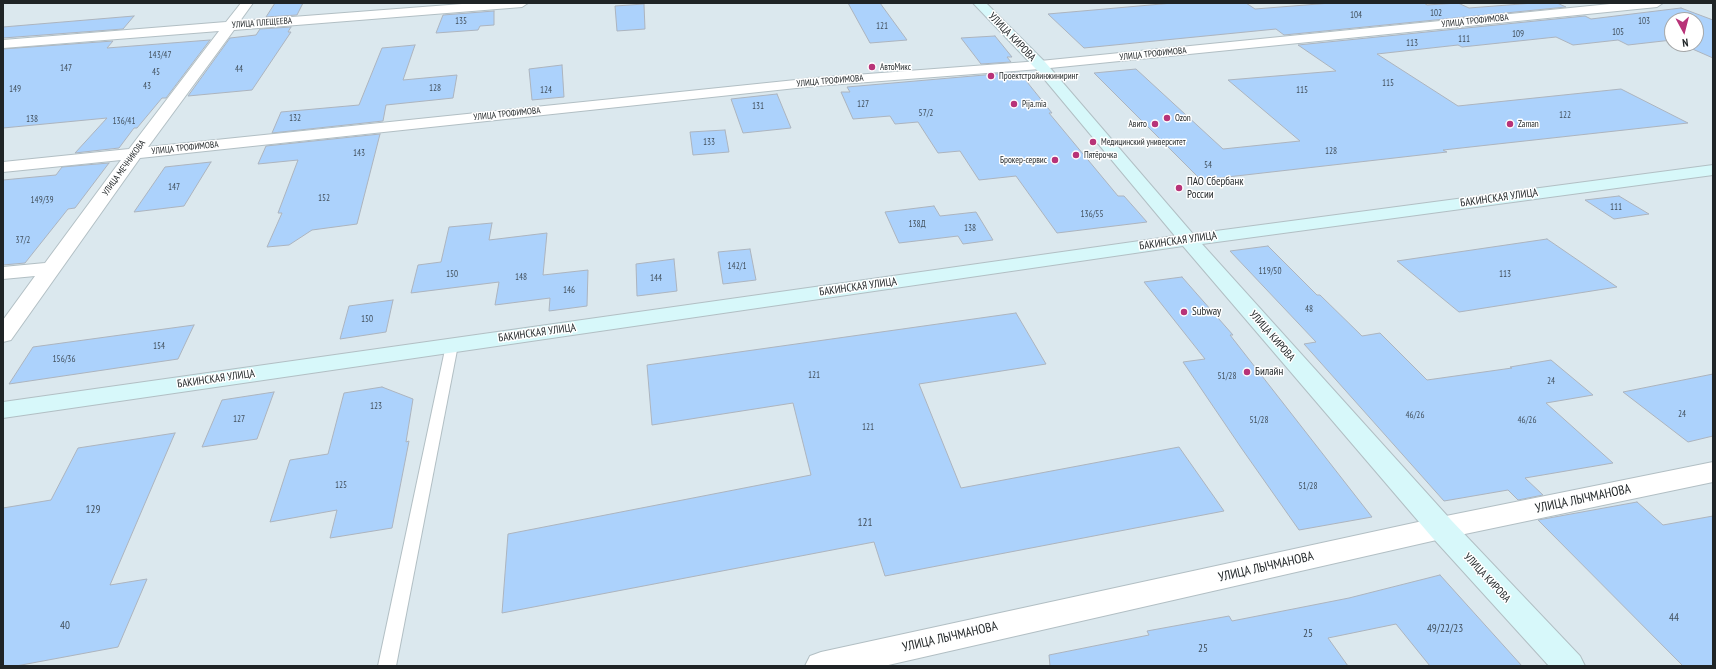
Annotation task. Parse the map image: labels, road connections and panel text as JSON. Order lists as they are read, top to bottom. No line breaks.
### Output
{"streets":{"main road":["УЛИЦА КИРОВА","БАКИНСКАЯ УЛИЦА"],"street":["УЛИЦА ТРОФИМОВА","УЛИЦА ПЛЕЩЕЕВА","УЛИЦА МЕЧНИКОВА","УЛИЦА ЛЫЧМАНОВА"]},"crossings":[["УЛИЦА ТРОФИМОВА","УЛИЦА КИРОВА"],["УЛИЦА ТРОФИМОВА","УЛИЦА МЕЧНИКОВА"],["УЛИЦА ПЛЕЩЕЕВА","УЛИЦА МЕЧНИКОВА"],["УЛИЦА КИРОВА","БАКИНСКАЯ УЛИЦА"],["УЛИЦА КИРОВА","УЛИЦА ЛЫЧМАНОВА"]],"places":["АвтоМикс","Проектстройинжиниринг","Pija.mia","Ozon","Авито","Zaman","Медицинский университет","Пятёрочка","Брокер-сервис","ПАО Сбербанк России","Subway","Билайн"],"house_numbers":["102","104","135","103","121","105","109","111","113","143/47","147","44","45","115","43","128","149","124","115","127","131","57/2","122","132","138","136/41","133","128","143","54","147","152","149/39","111","136/55","138Д","138","37/2","142/1","119/50","150","113","148","144","146","48","150","154","156/36","121","51/28","24","123","24","46/26","127","51/28","46/26","121","125","51/28","129","121","44","40","49/22/23","25","25"],"north":"bottom"}
